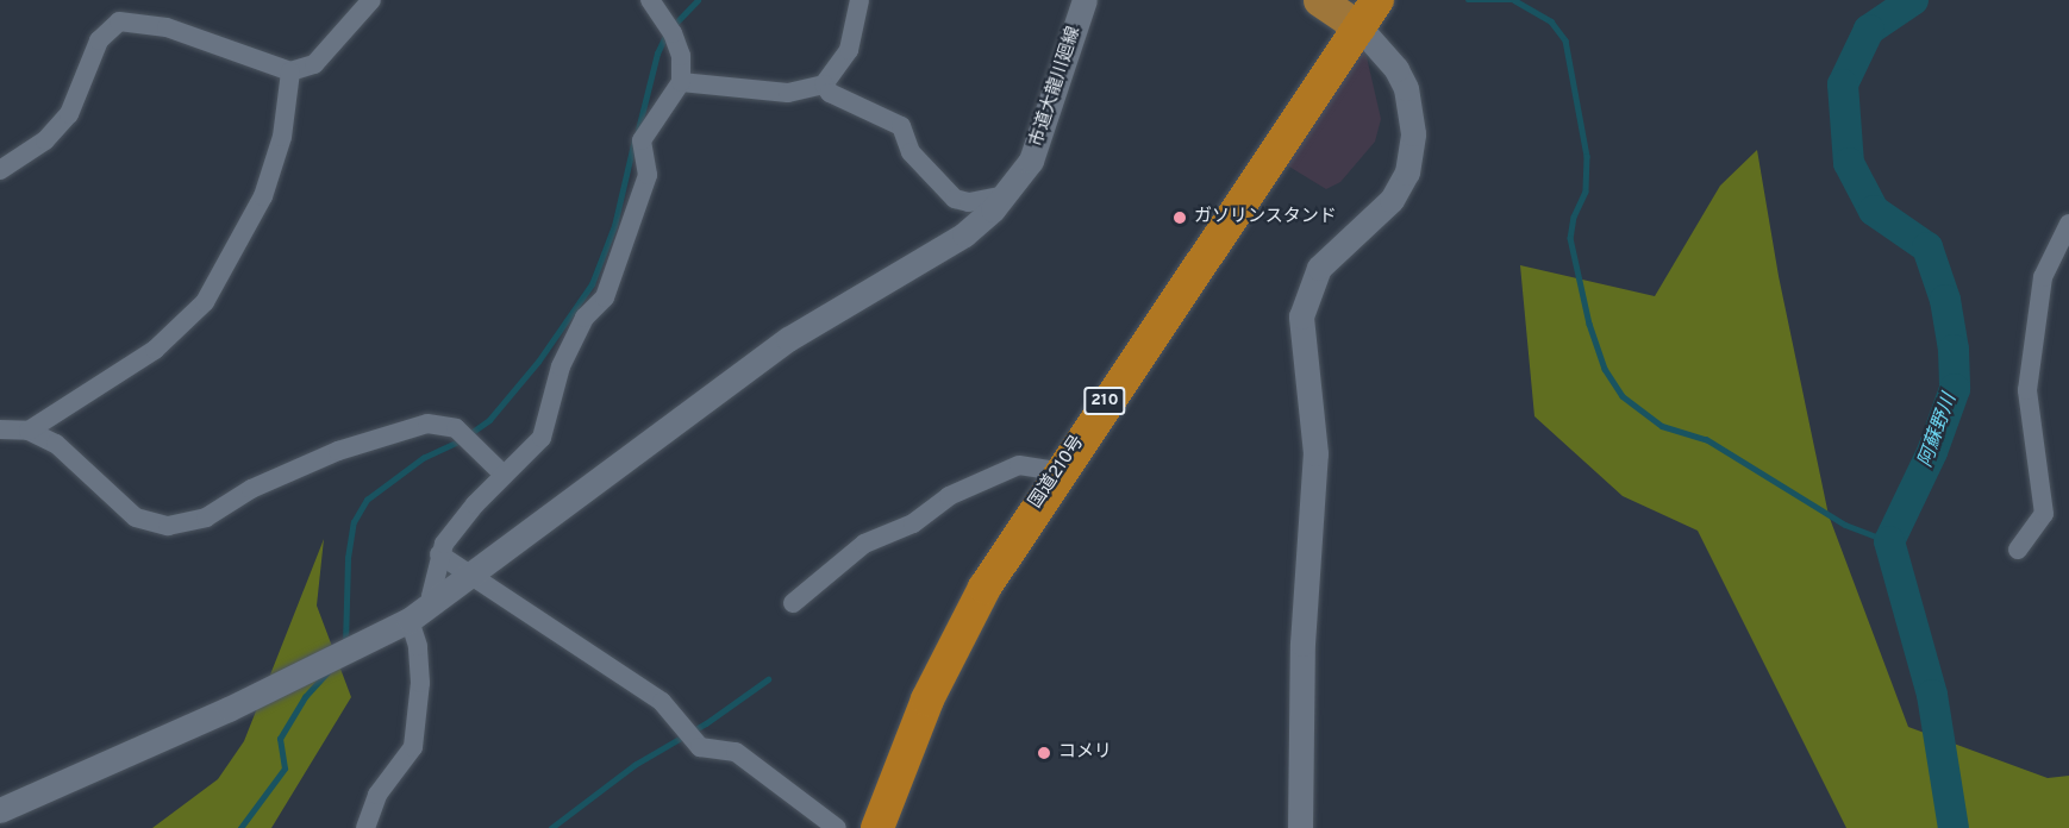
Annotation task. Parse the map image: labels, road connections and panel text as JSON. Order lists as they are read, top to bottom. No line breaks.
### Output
{"streets":{"highway":["210","国道210号"],"street":["市道大龍川廻線"]},"water":["阿蘇野川"],"places":["ガソリンスタンド","コメリ"]}
